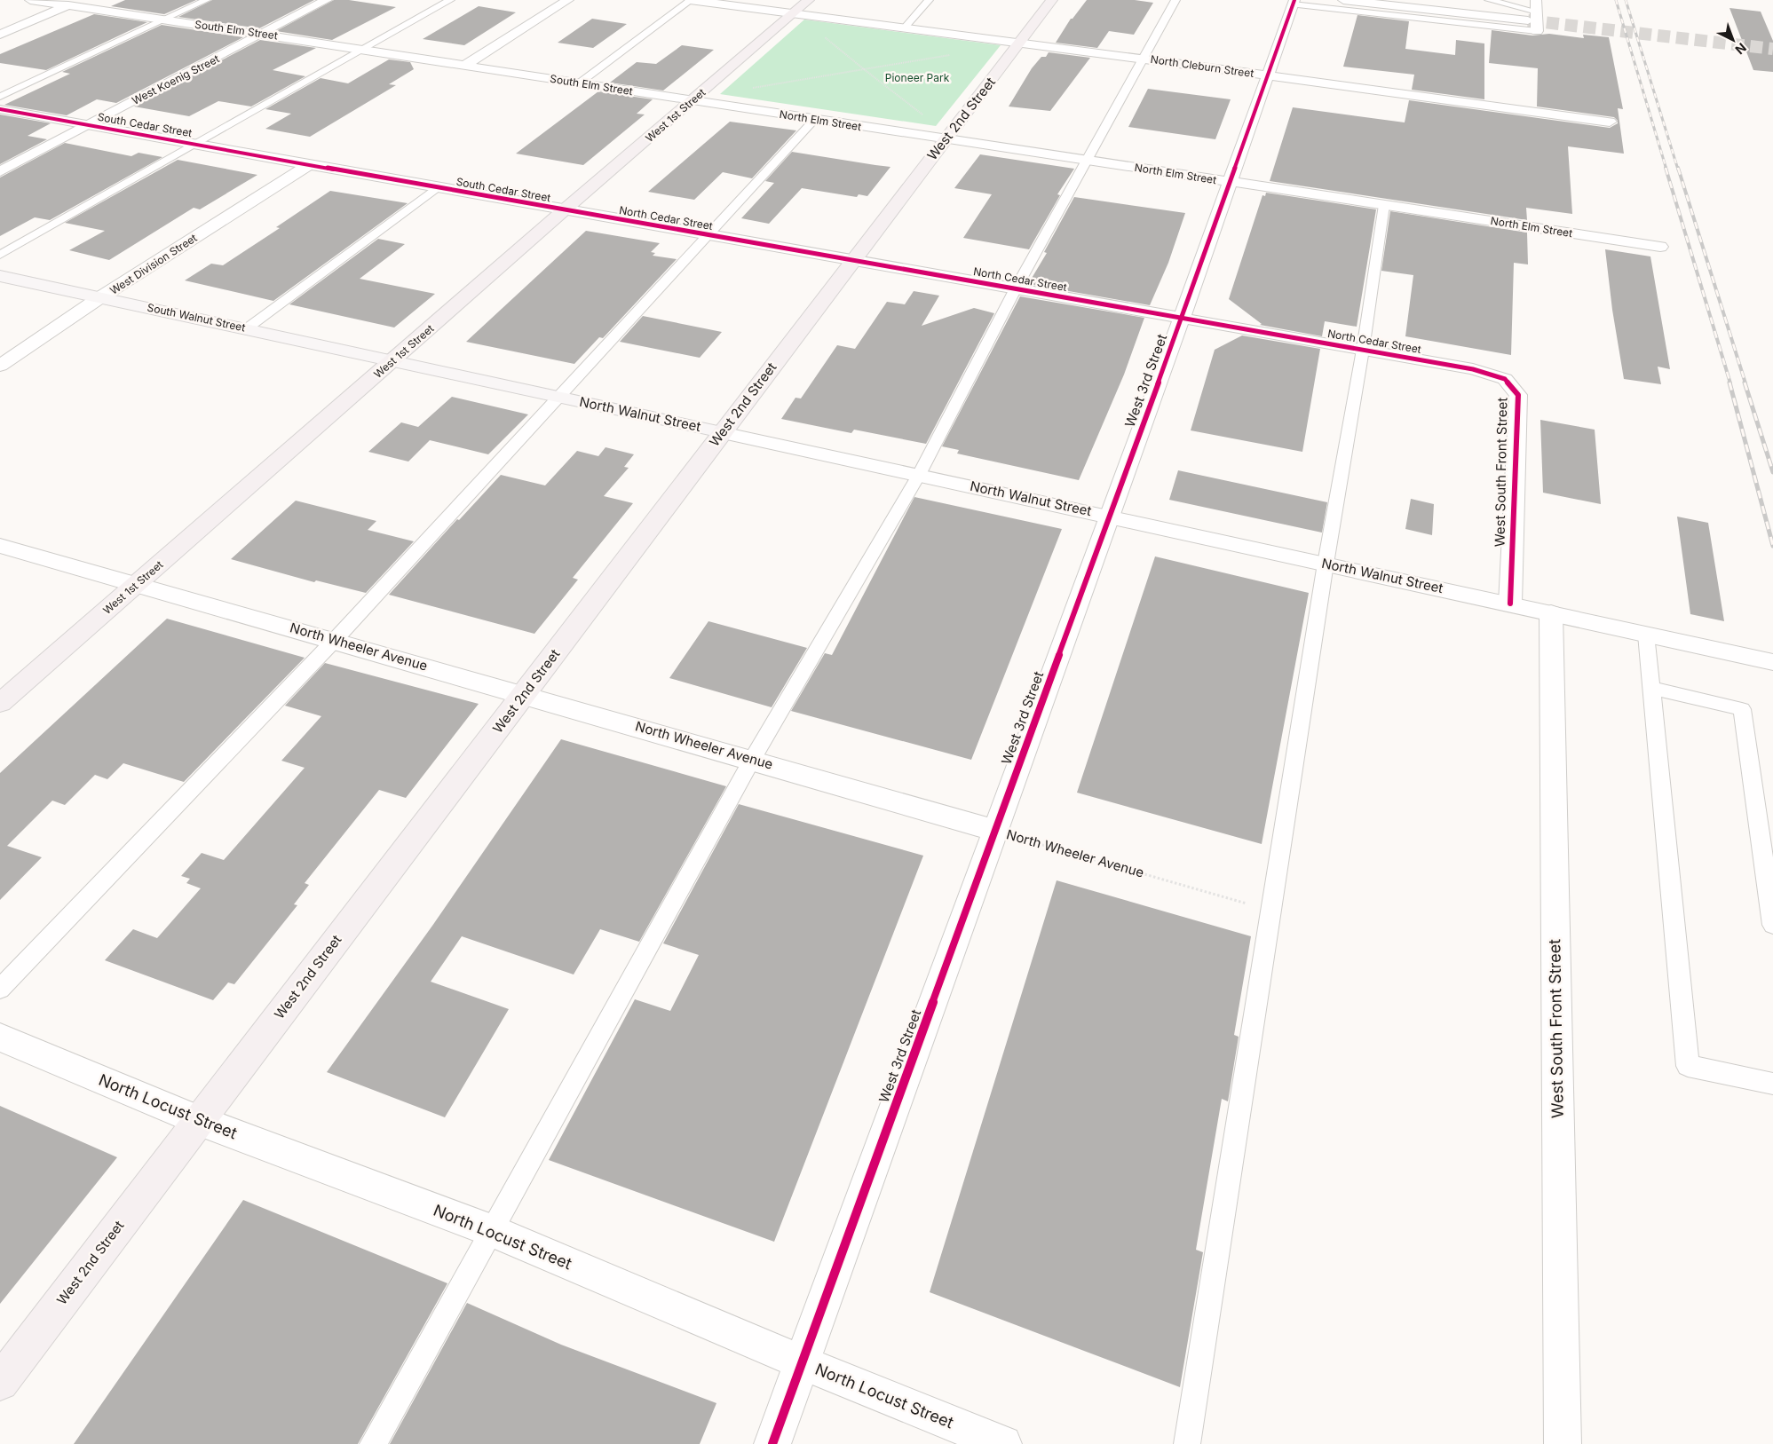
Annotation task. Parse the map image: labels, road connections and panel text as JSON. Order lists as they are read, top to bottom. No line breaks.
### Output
{"streets":{"highway":["West 1st Street","West 2nd Street"],"main road":["South Walnut Street","North Walnut Street"],"street":["South Elm Street","North Cleburn Street","West Koenig Street","North Elm Street","South Cedar Street","North Cedar Street","West Division Street","West 3rd Street","West South Front Street","North Wheeler Avenue","North Locust Street"]},"crossings":[["South Elm Street","West Koenig Street"],["South Elm Street","West 1st Street"],["South Elm Street","North Elm Street"],["North Cleburn Street","West 1st Street"],["North Cleburn Street","West 2nd Street"],["North Cleburn Street","West 3rd Street"],["West Koenig Street","South Cedar Street"],["West 1st Street","North Elm Street"],["West 1st Street","South Cedar Street"],["West 1st Street","North Cedar Street"],["West 1st Street","South Walnut Street"],["West 1st Street","North Walnut Street"],["West 1st Street","North Wheeler Avenue"],["West 2nd Street","North Elm Street"],["West 2nd Street","North Cedar Street"],["West 2nd Street","North Walnut Street"],["West 2nd Street","North Wheeler Avenue"],["West 2nd Street","North Locust Street"],["North Elm Street","West 3rd Street"],["South Cedar Street","North Cedar Street"],["South Cedar Street","West Division Street"],["North Cedar Street","West 3rd Street"],["North Cedar Street","West South Front Street"],["West Division Street","South Walnut Street"],["South Walnut Street","North Walnut Street"],["West 3rd Street","North Walnut Street"],["West 3rd Street","North Wheeler Avenue"],["West 3rd Street","North Locust Street"],["North Walnut Street","West South Front Street"]],"parks":["Pioneer Park"],"north":"bottom right"}
